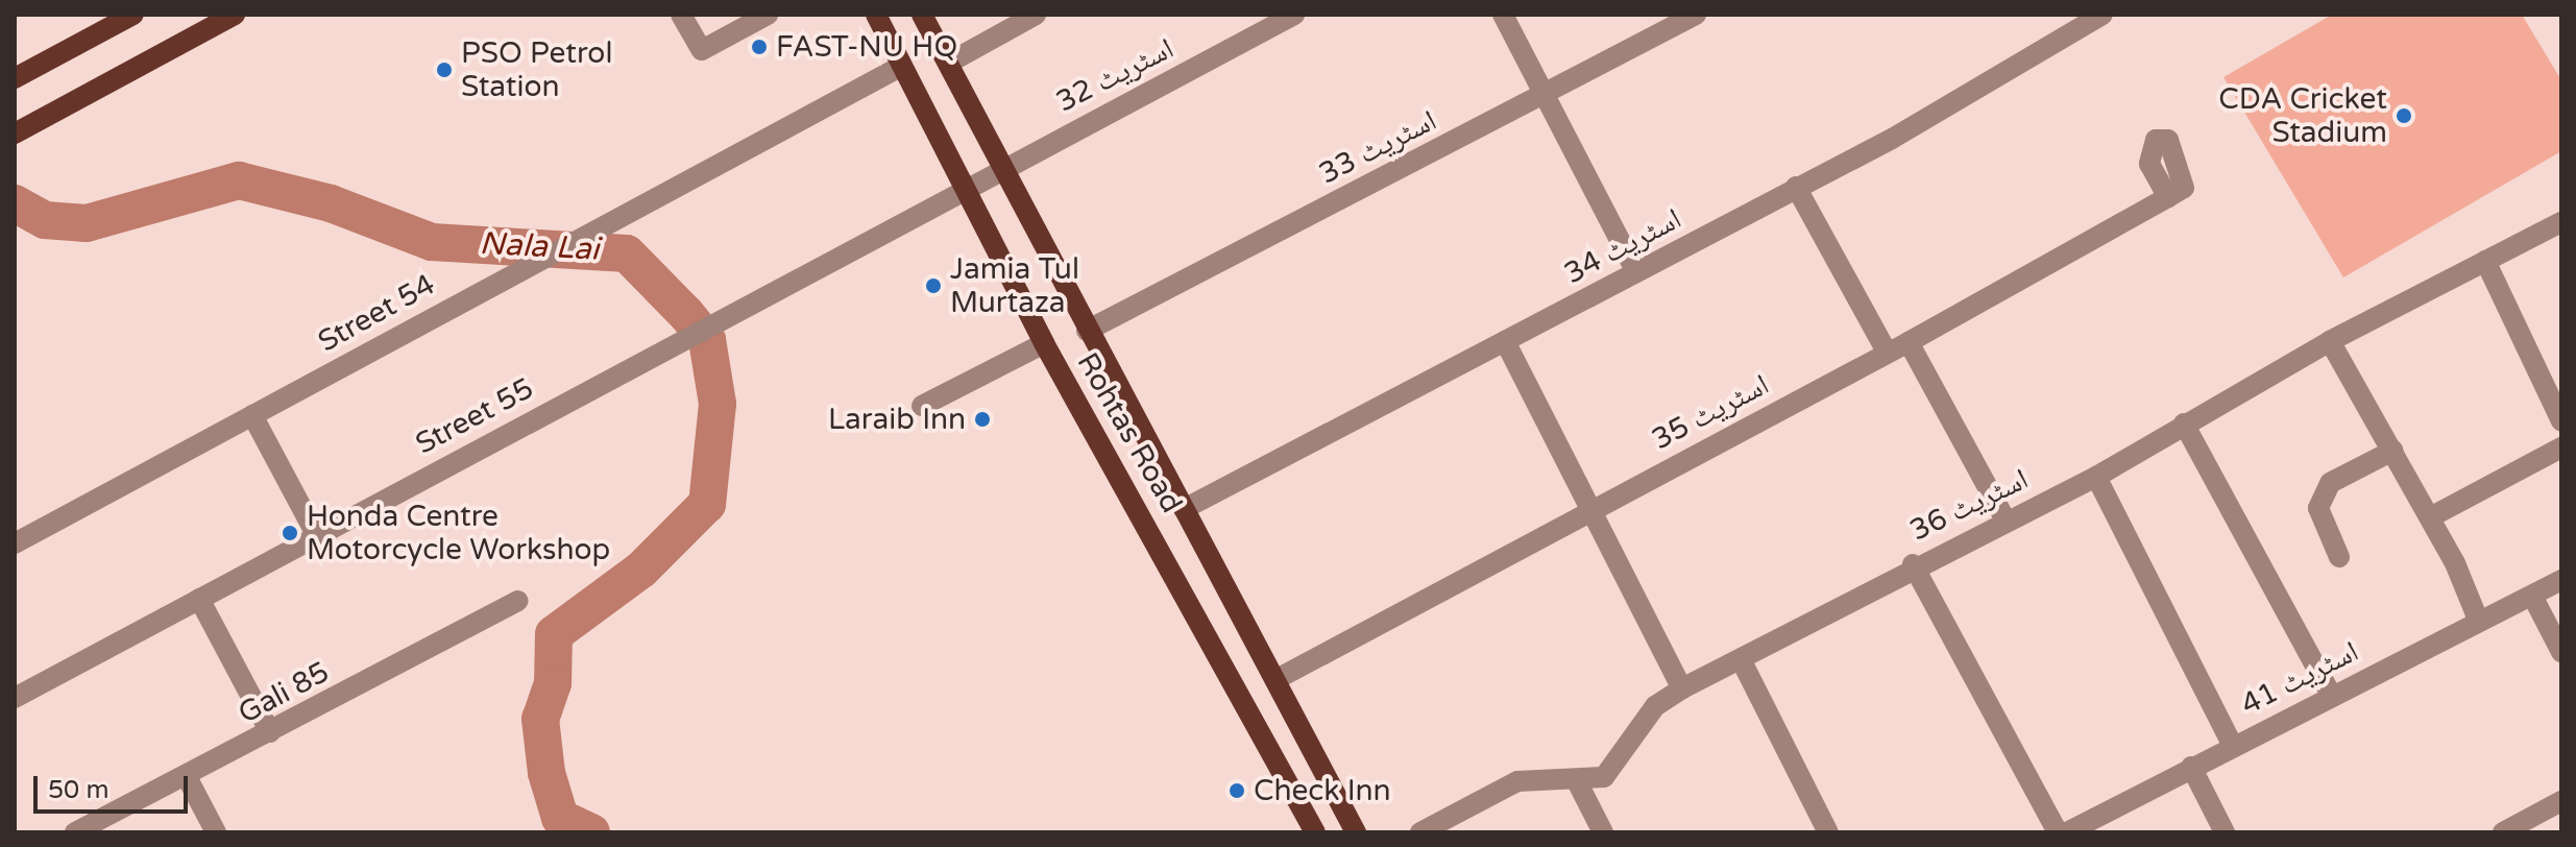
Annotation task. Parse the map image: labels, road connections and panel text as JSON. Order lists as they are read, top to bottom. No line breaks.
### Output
{"streets":{"main road":["Rohtas Road"],"street":["اسٹریٹ 32","اسٹریٹ 33","اسٹریٹ 34","Street 54","اسٹریٹ 35","Street 55","اسٹریٹ 36","اسٹریٹ 41","Gali 85"]},"crossings":[["اسٹریٹ 32","Street 55"],["اسٹریٹ 32","Rohtas Road"],["اسٹریٹ 33","Rohtas Road"],["اسٹریٹ 34","Rohtas Road"],["Street 54","Rohtas Road"],["اسٹریٹ 35","Rohtas Road"],["Street 55","Rohtas Road"]],"water":["Nala Lai"],"places":["FAST-NU HQ","PSO Petrol Station","CDA Cricket Stadium","Jamia Tul Murtaza","Laraib Inn","Honda Centre Motorcycle Workshop","Check Inn"],"scale_bar":"50 m"}
